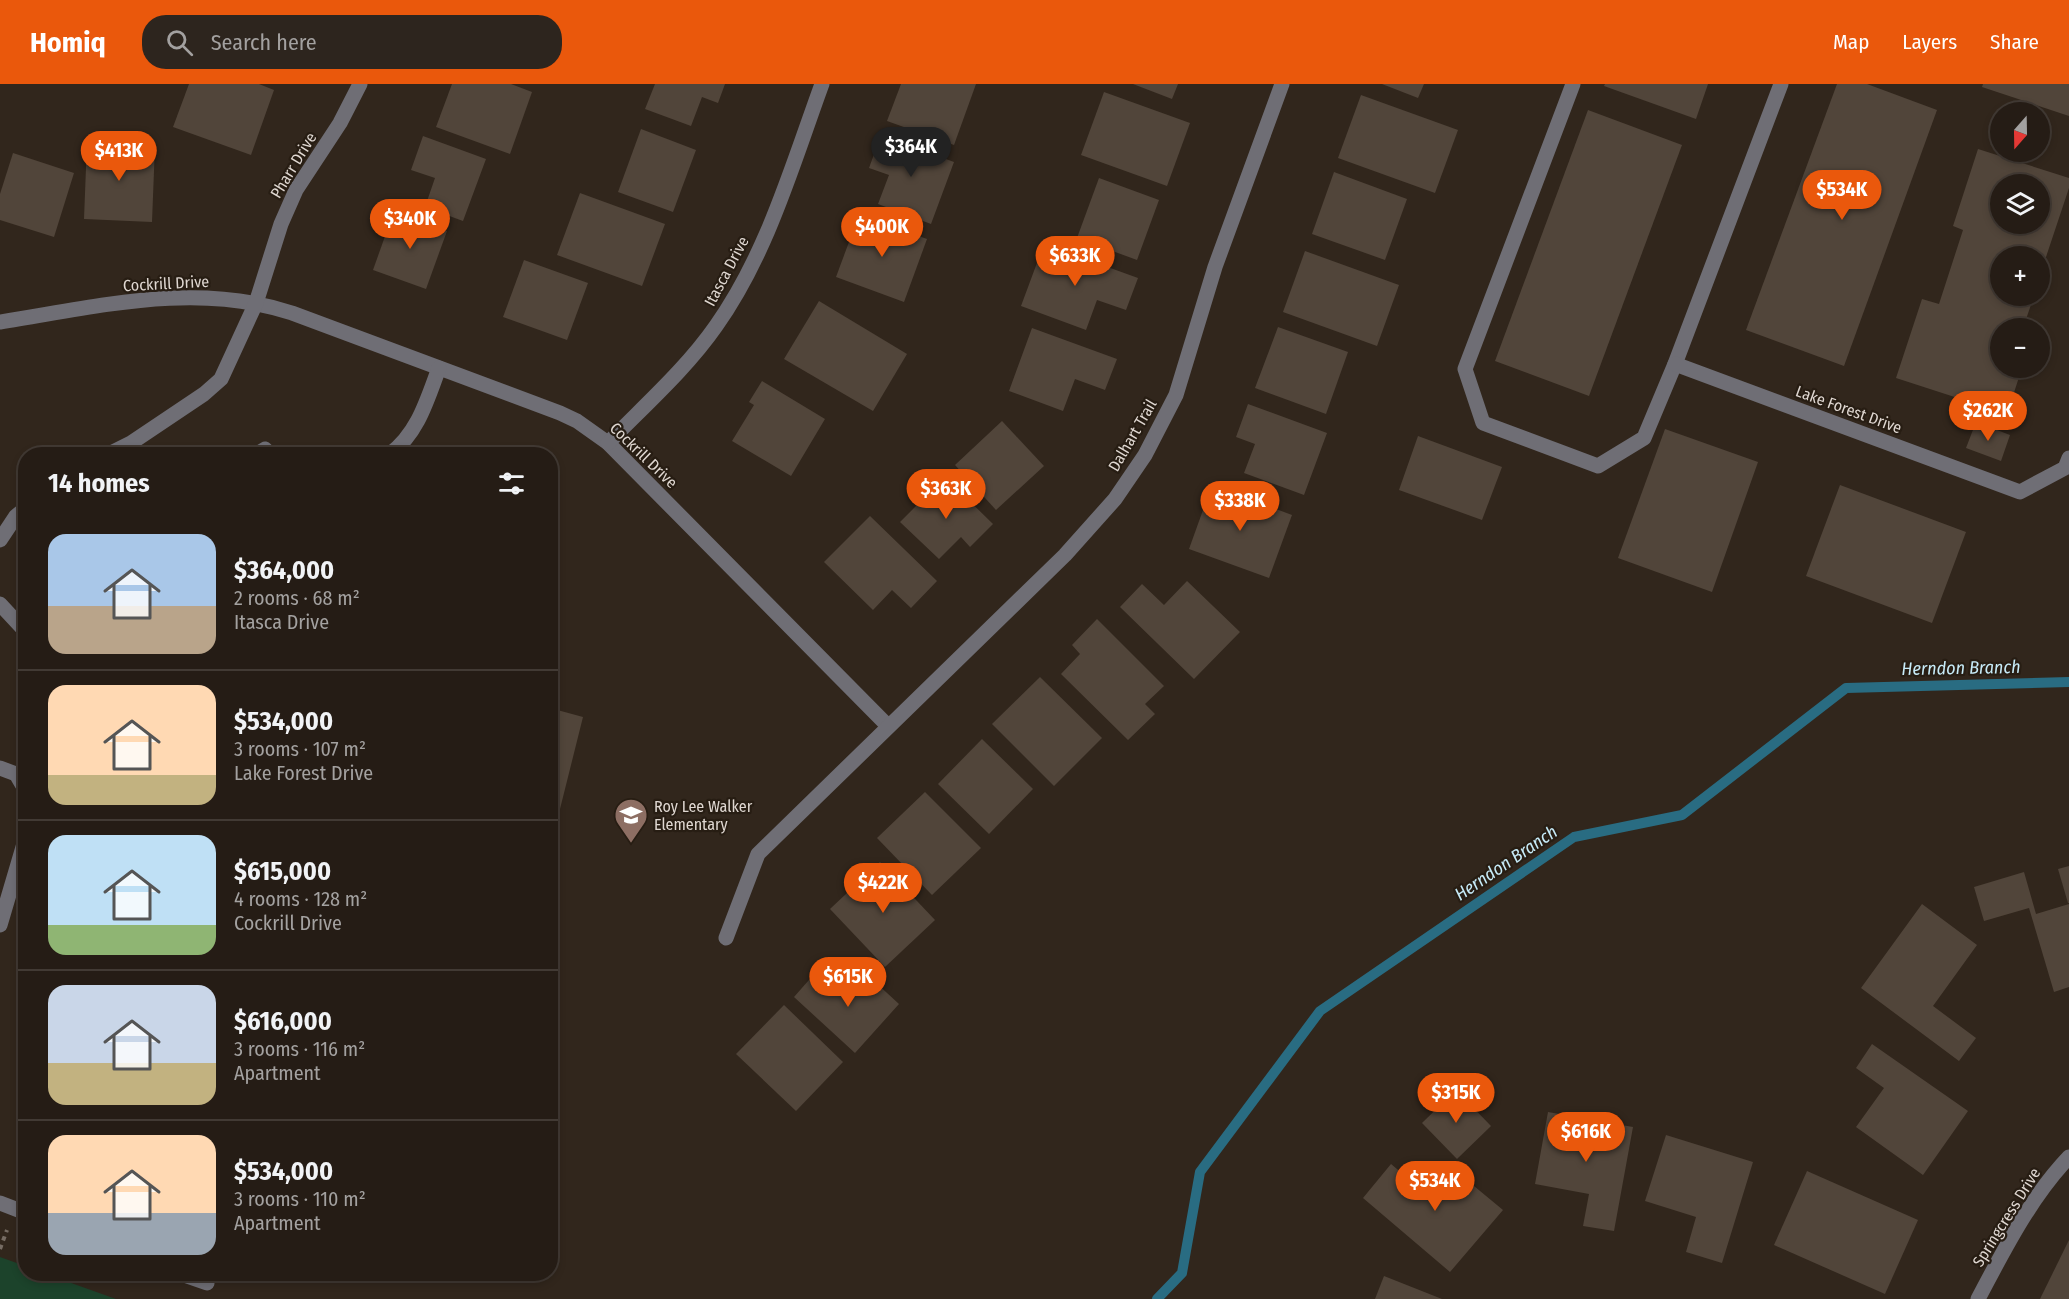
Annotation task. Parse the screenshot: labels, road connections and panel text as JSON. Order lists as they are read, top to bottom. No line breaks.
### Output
{"streets":{"street":["Pharr Drive","Itasca Drive","Cockrill Drive","Lake Forest Drive","Dalhart Trail","Springcress Drive"]},"crossings":[["Pharr Drive","Cockrill Drive"],["Itasca Drive","Cockrill Drive"],["Cockrill Drive","Dalhart Trail"]],"water":["Herndon Branch"],"places":{"school or university":["Roy Lee Walker Elementary"]},"north":"bottom","page":{"header":"Homiq","search":"Search here","nav":["Map","Layers","Share"],"map_buttons":["+","−"],"price":["$364K","$413K","$534K","$340K","$400K","$633K","$262K","$363K","$338K","$422K","$615K","$315K","$616K","$534K"],"heading":"14 homes","list":[{"name":"$364,000","note":"2 rooms · 68 m² · Itasca Drive"},{"name":"$534,000","note":"3 rooms · 107 m² · Lake Forest Drive"},{"name":"$615,000","note":"4 rooms · 128 m² · Cockrill Drive"},{"name":"$616,000","note":"3 rooms · 116 m² · Apartment"},{"name":"$534,000","note":"3 rooms · 110 m² · Apartment"}]}}
